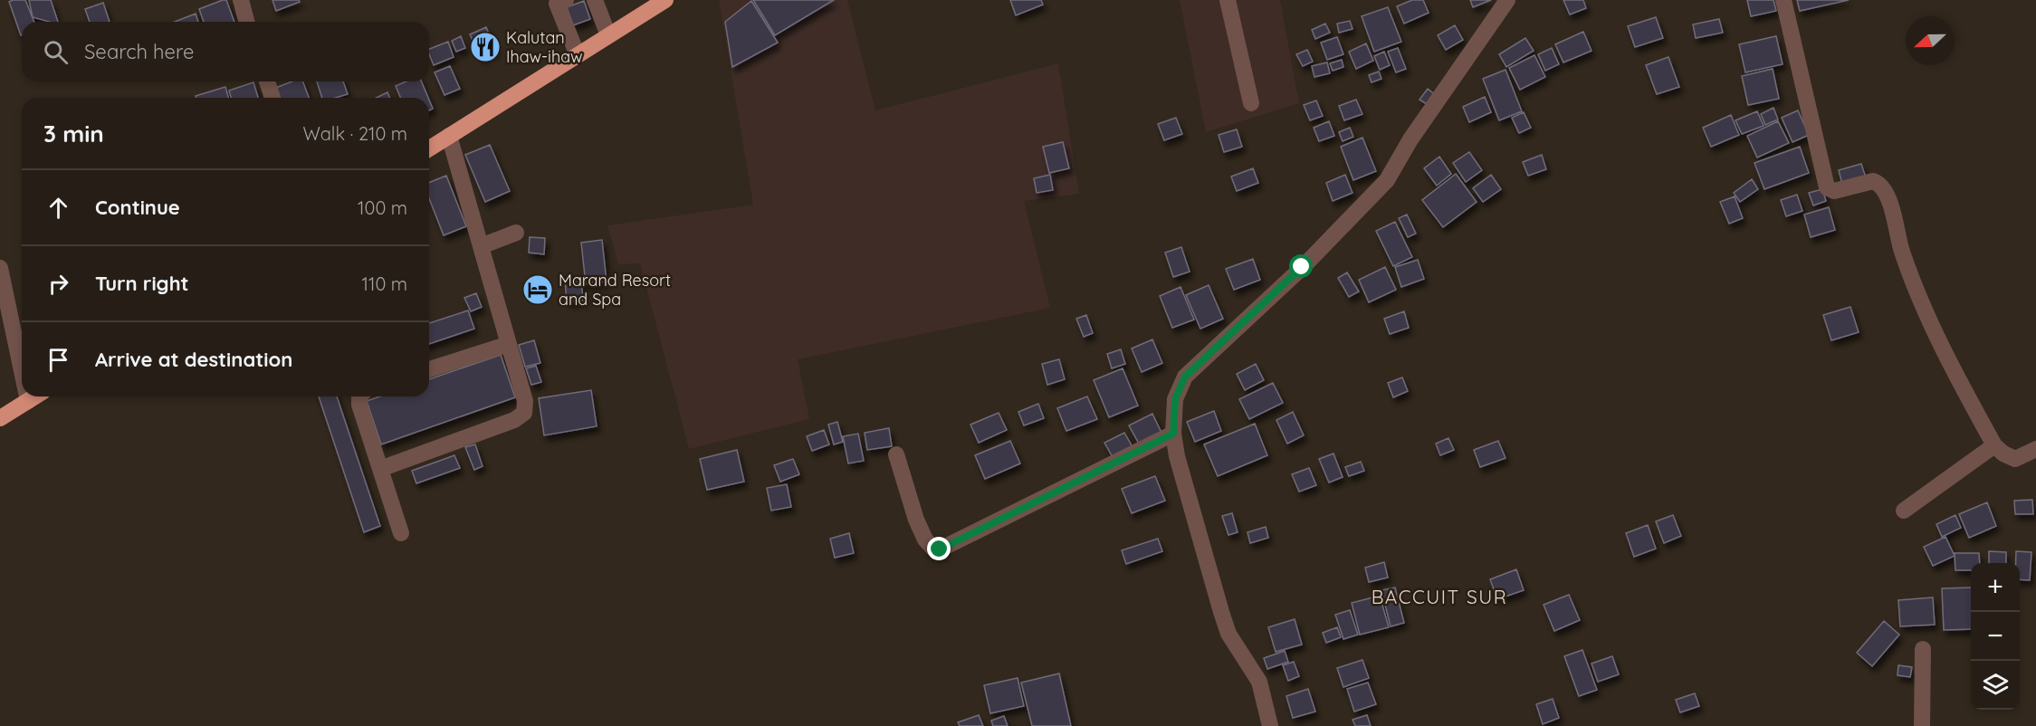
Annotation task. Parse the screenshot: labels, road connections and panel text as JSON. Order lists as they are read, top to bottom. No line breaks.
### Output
{"districts":["BACCUIT SUR"],"places":{"restaurant":["Kalutan Ihaw-ihaw"],"hotel":["Marand Resort and Spa"]},"north":"left","page":{"search":"Search here","heading":["3 min","Walk · 210 m"],"list":[["Continue","100 m"],["Turn right","110 m"],"Arrive at destination"],"map_buttons":["+","−"]}}
